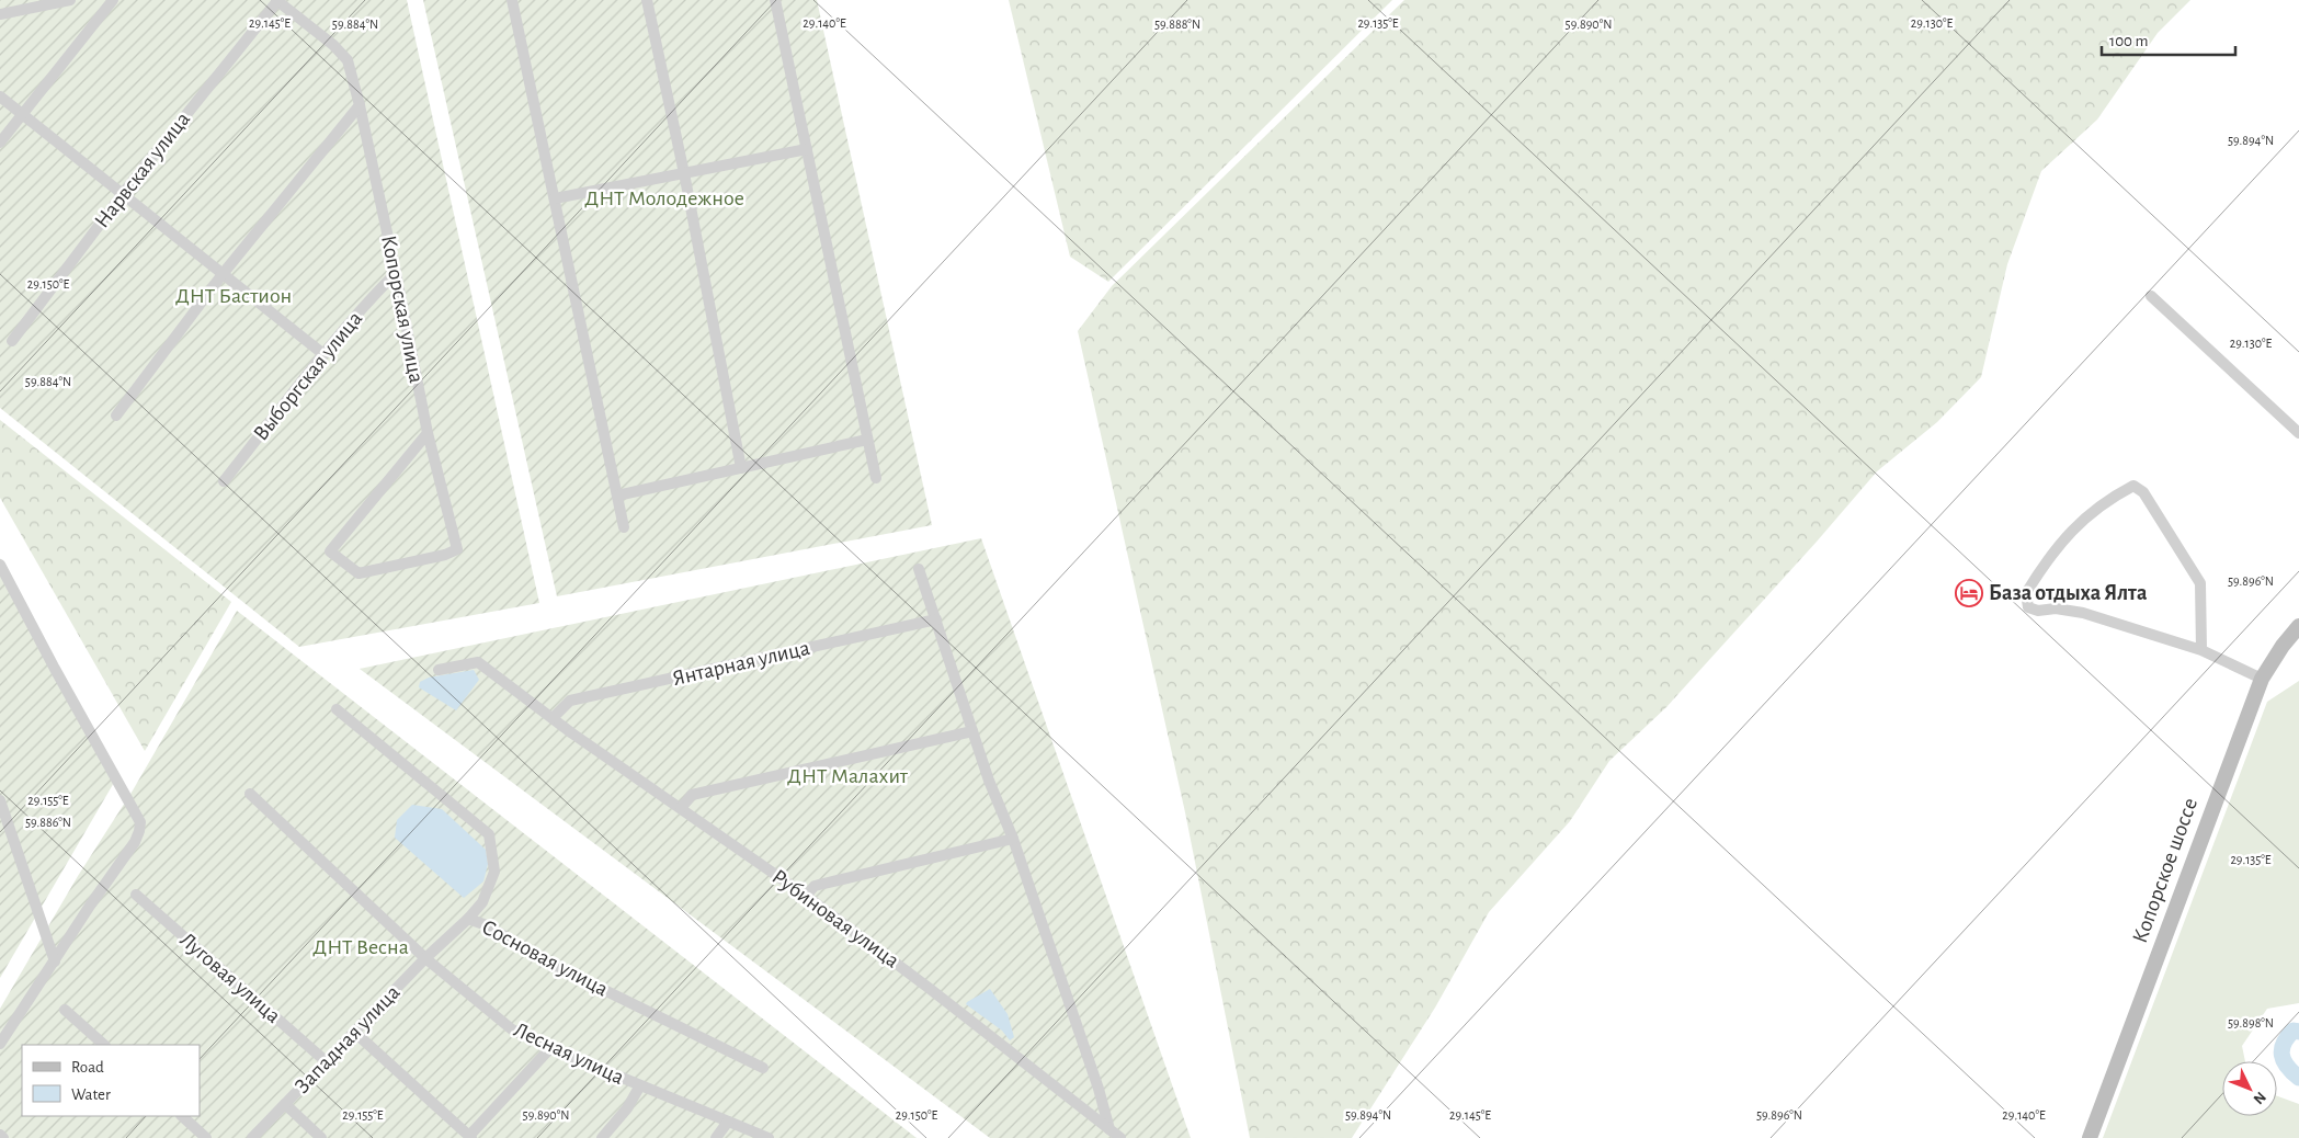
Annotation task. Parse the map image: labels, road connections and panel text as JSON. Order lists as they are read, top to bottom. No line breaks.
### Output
{"streets":{"main road":["Копорское шоссе"],"street":["Нарвская улица","Копорская улица","Выборгская улица","Янтарная улица","Рубиновая улица","Сосновая улица","Луговая улица","Западная улица","Лесная улица"]},"crossings":[["Нарвская улица","Копорская улица"],["Копорская улица","Выборгская улица"],["Янтарная улица","Рубиновая улица"],["Сосновая улица","Западная улица"],["Луговая улица","Западная улица"],["Западная улица","Лесная улица"]],"parks":["ДНТ Молодежное","ДНТ Бастион","ДНТ Малахит","ДНТ Весна"],"places":{"hotel":["База отдыха Ялта"]},"legend":["Road","Water"],"scale_bar":"100 m","north":"bottom right","coordinates":["29.145°E","29.135°E","29.140°E","29.130°E","59.884°N","59.888°N","59.890°N","59.894°N","29.150°E","59.896°N","29.155°E","59.886°N","59.898°N"]}
